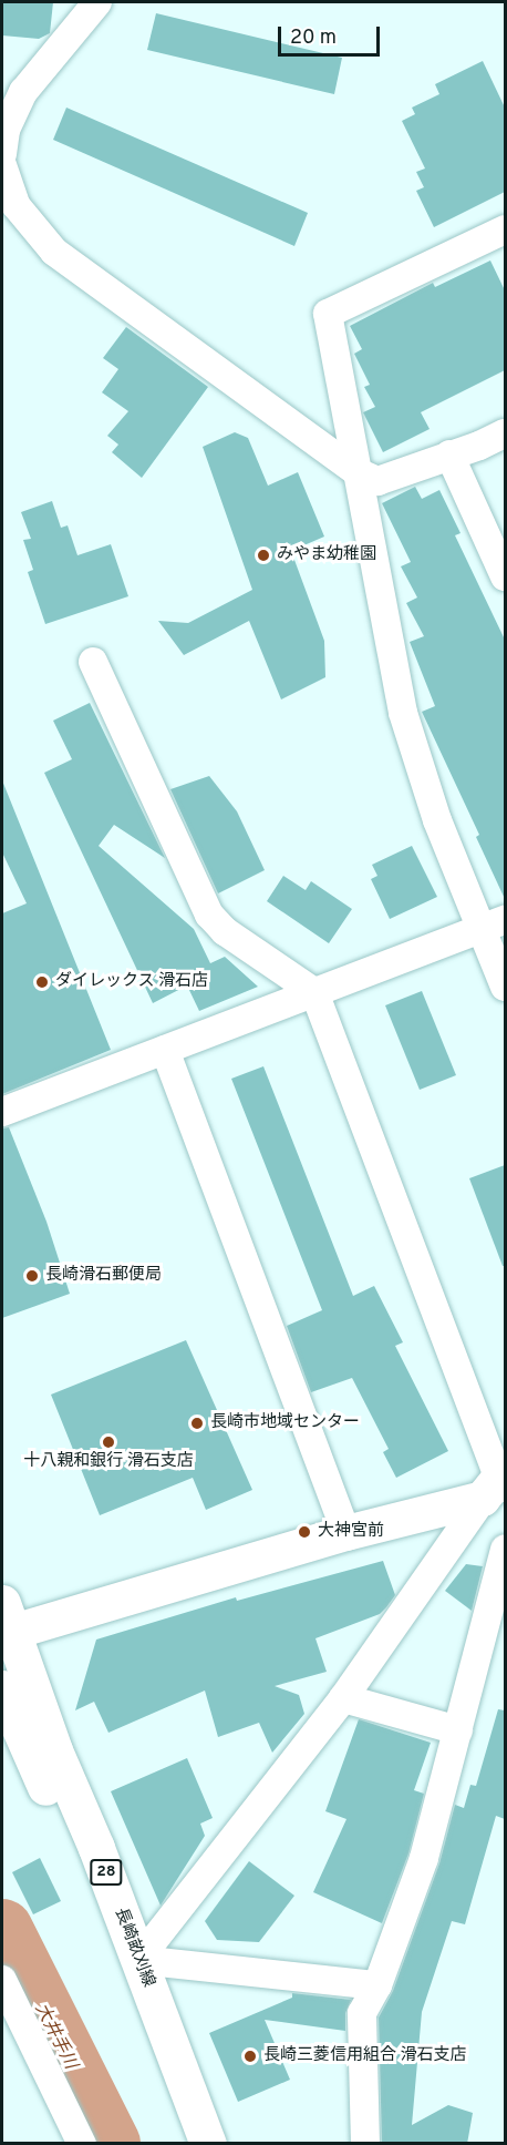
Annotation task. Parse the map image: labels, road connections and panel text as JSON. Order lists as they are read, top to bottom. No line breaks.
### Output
{"streets":{"main road":["28","長崎畝刈線"]},"water":["大井手川"],"places":["みやま幼稚園","ダイレックス 滑石店","長崎滑石郵便局","長崎市地域センター","十八親和銀行 滑石支店","大神宮前","長崎三菱信用組合 滑石支店"],"scale_bar":"20 m"}
